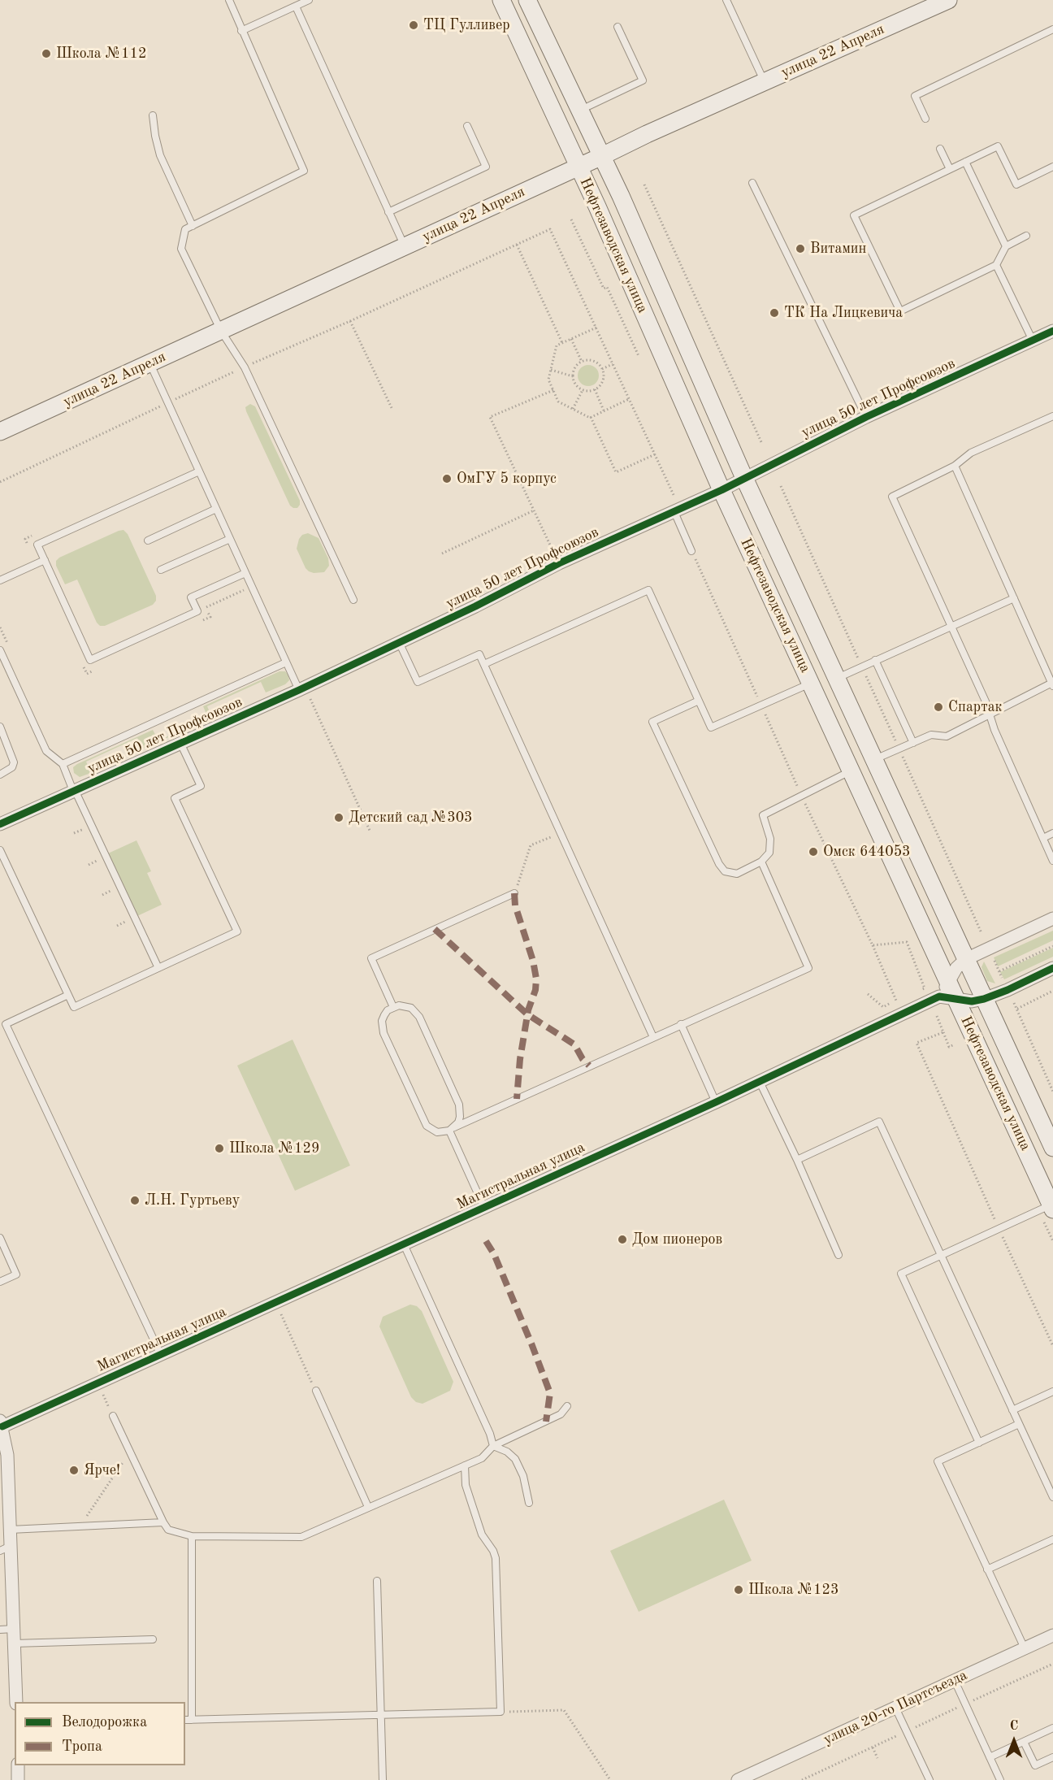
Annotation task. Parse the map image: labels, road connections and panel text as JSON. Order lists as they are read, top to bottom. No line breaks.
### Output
{"streets":{"main road":["улица 22 Апреля","Нефтезаводская улица"],"street":["улица 50 лет Профсоюзов","Магистральная улица","улица 20-го Партсъезда"]},"crossings":[["улица 22 Апреля","Нефтезаводская улица"],["Нефтезаводская улица","улица 50 лет Профсоюзов"]],"places":["ТЦ Гулливер","Школа №112","Витамин","ТК На Лицкевича","ОмГУ 5 корпус","Спартак","Детский сад №303","Омск 644053","Школа №129","Л.Н. Гуртьеву","Дом пионеров","Ярче!","Школа №123"],"legend":["Велодорожка","Тропа"],"north":"top"}
